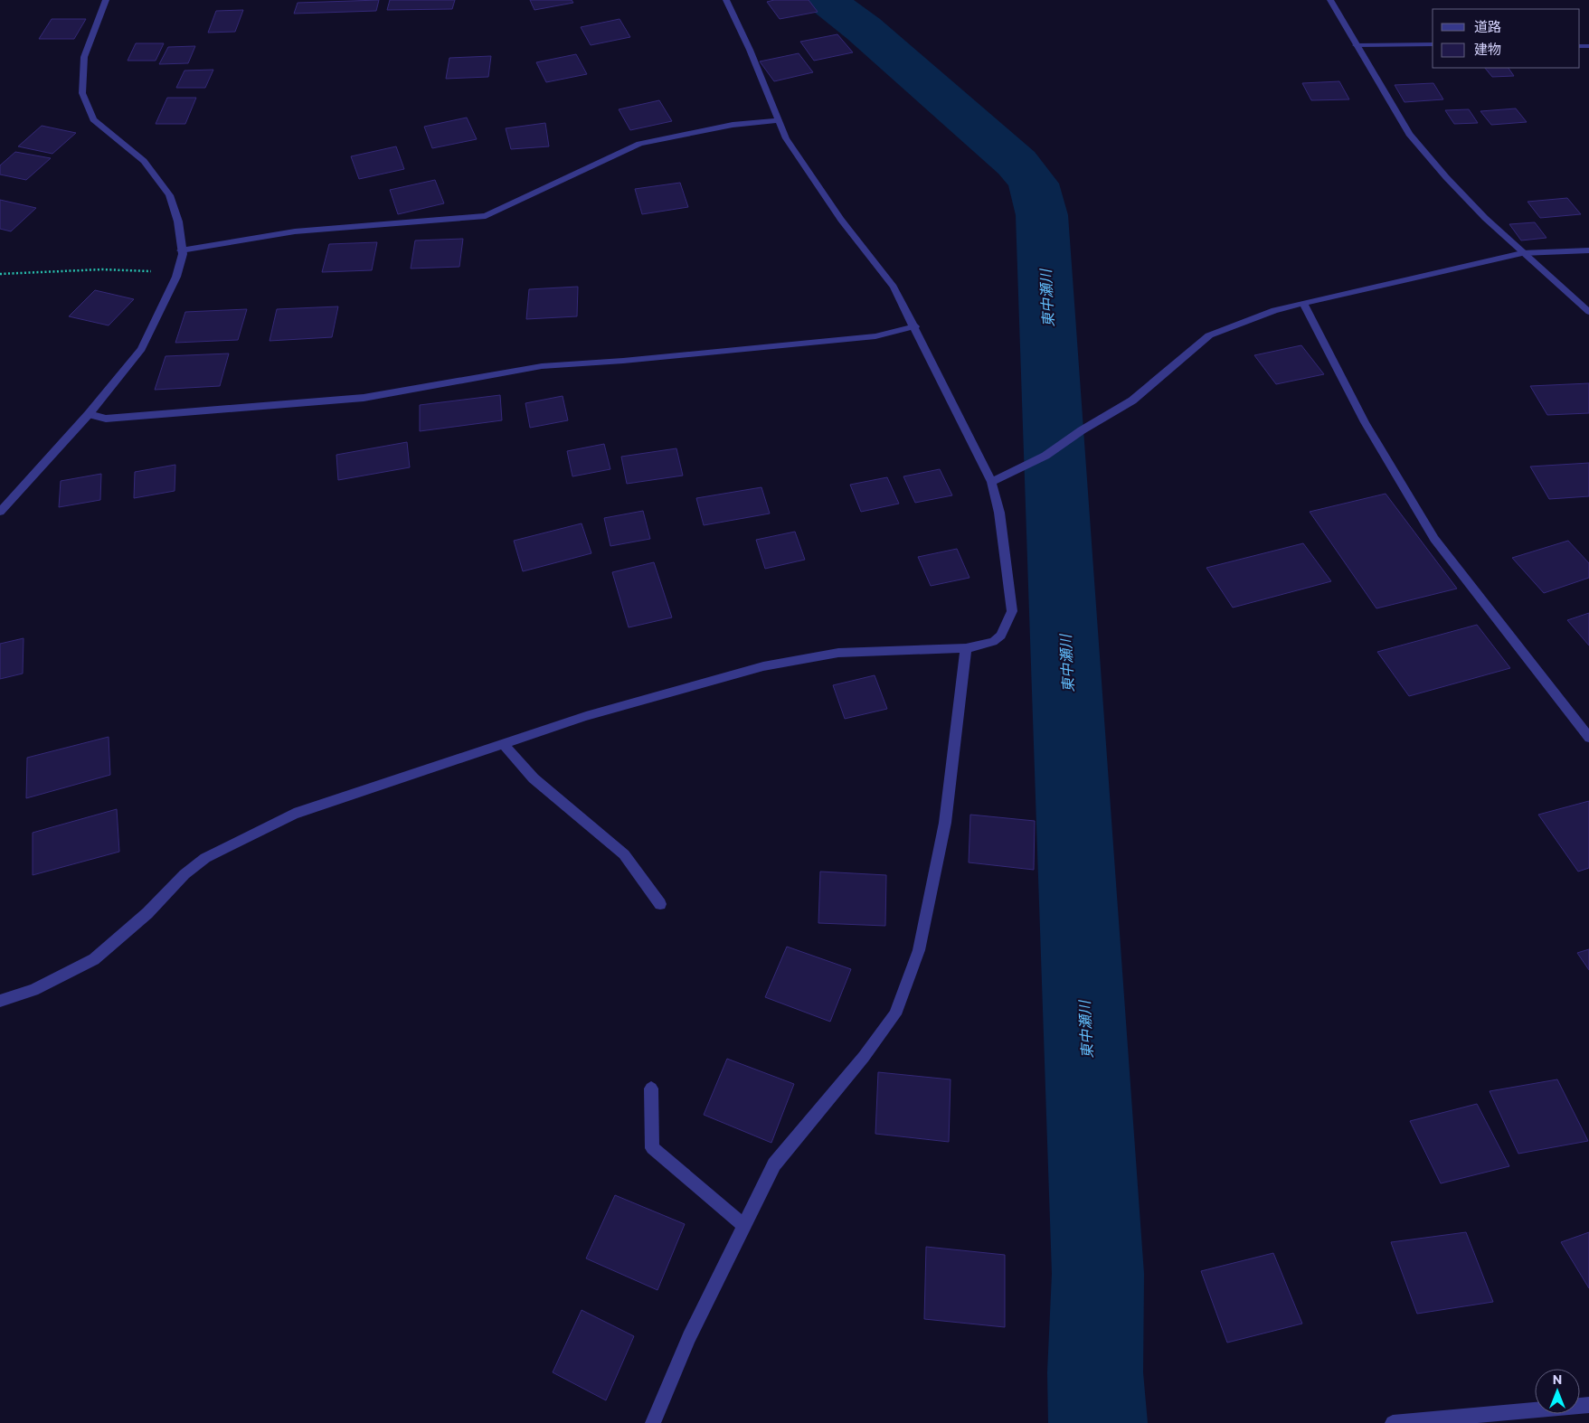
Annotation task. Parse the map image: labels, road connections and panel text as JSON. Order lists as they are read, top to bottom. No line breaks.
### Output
{"water":["東中瀬川"],"legend":["道路","建物"],"north":"top"}
